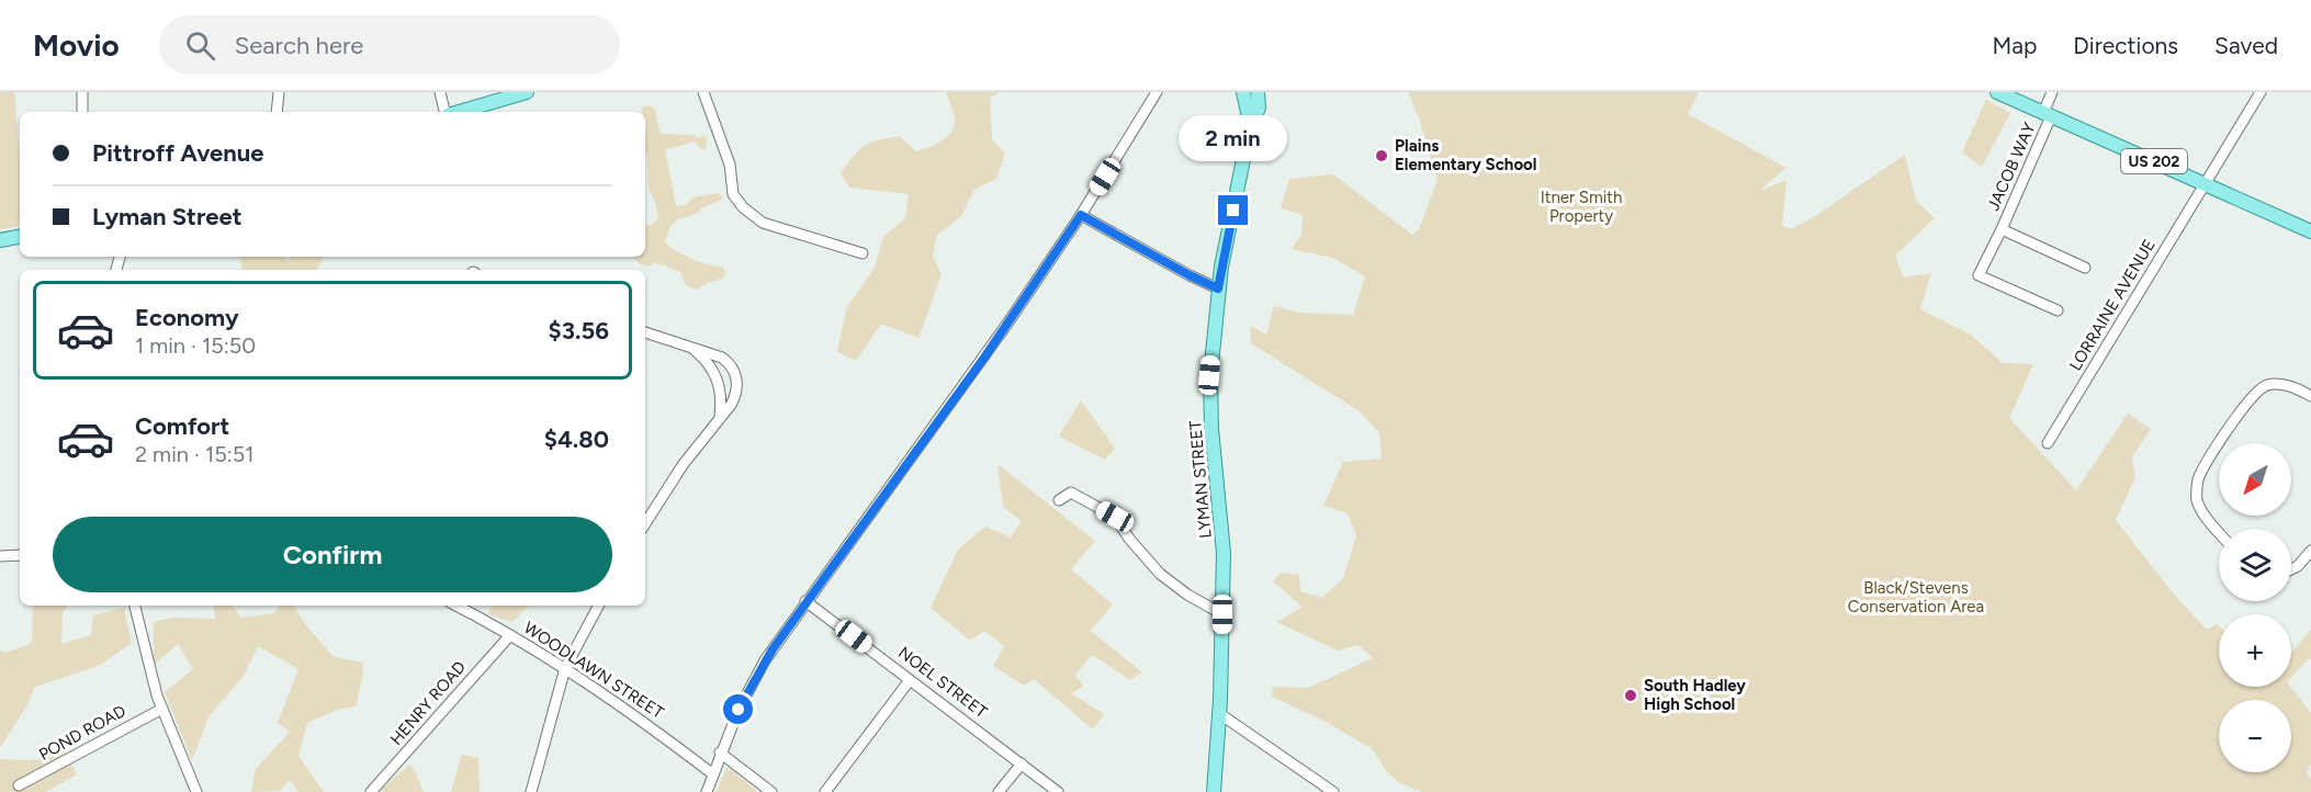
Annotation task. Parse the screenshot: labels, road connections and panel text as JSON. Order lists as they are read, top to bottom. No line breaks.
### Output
{"streets":{"main road":["US 202","LYMAN STREET"],"street":["JACOB WAY","LORRAINE AVENUE","WOODLAWN STREET","NOEL STREET","HENRY ROAD","POND ROAD"]},"crossings":[["US 202","JACOB WAY"],["US 202","LORRAINE AVENUE"],["WOODLAWN STREET","HENRY ROAD"]],"parks":["Itner Smith Property","Black/Stevens Conservation Area"],"places":["Plains Elementary School","South Hadley High School"],"north":"bottom left","page":{"header":"Movio","search":"Search here","nav":["Map","Directions","Saved"],"banner":["Pittroff Avenue","Lyman Street"],"bubble":"2 min","list":[{"name":"Economy","note":"1 min · 15:50","value":"$3.56"},{"name":"Comfort","note":"2 min · 15:51","value":"$4.80"}],"map_buttons":["+","−"],"buttons":"Confirm"}}
